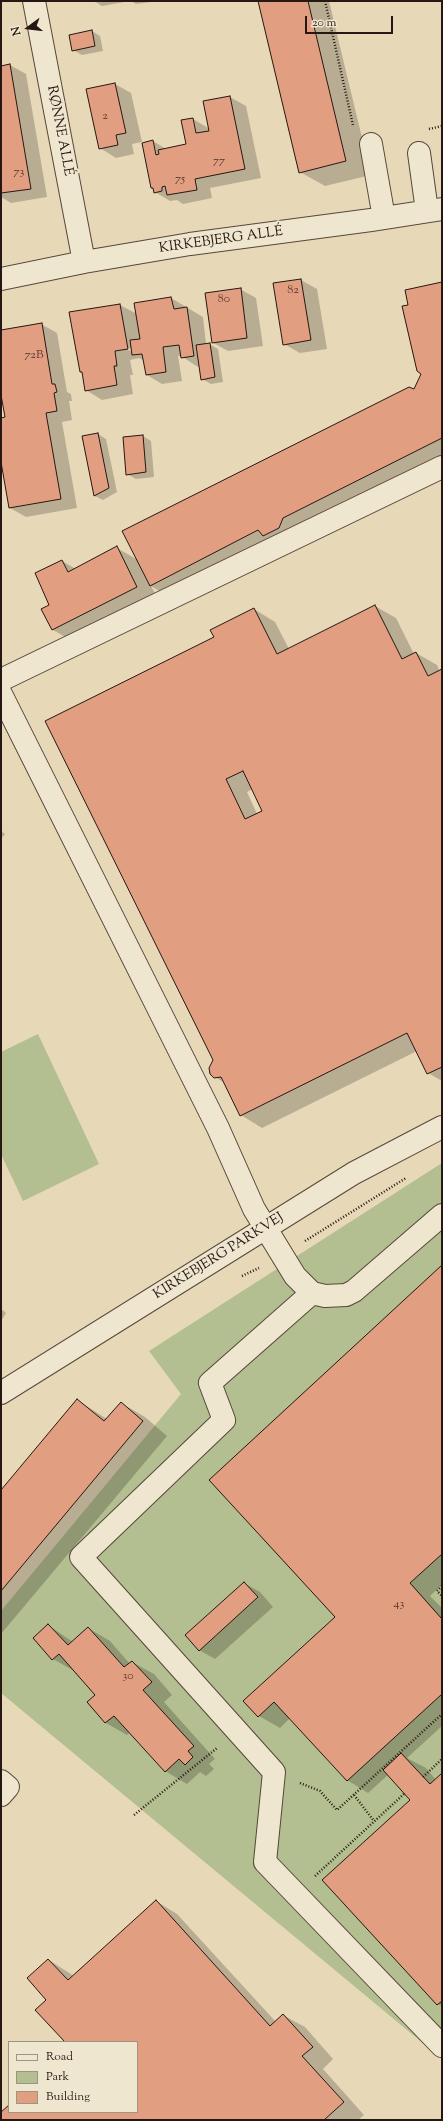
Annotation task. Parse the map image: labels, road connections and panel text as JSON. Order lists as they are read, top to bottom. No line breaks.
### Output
{"streets":{"street":["RØNNE ALLÉ","KIRKEBJERG ALLÉ","KIRKEBJERG PARKVEJ"]},"crossings":[["RØNNE ALLÉ","KIRKEBJERG ALLÉ"]],"house_numbers":["2","77","73","75","82","80","72B","43","30"],"legend":["Road","Park","Building"],"scale_bar":"20 m","north":"left"}
